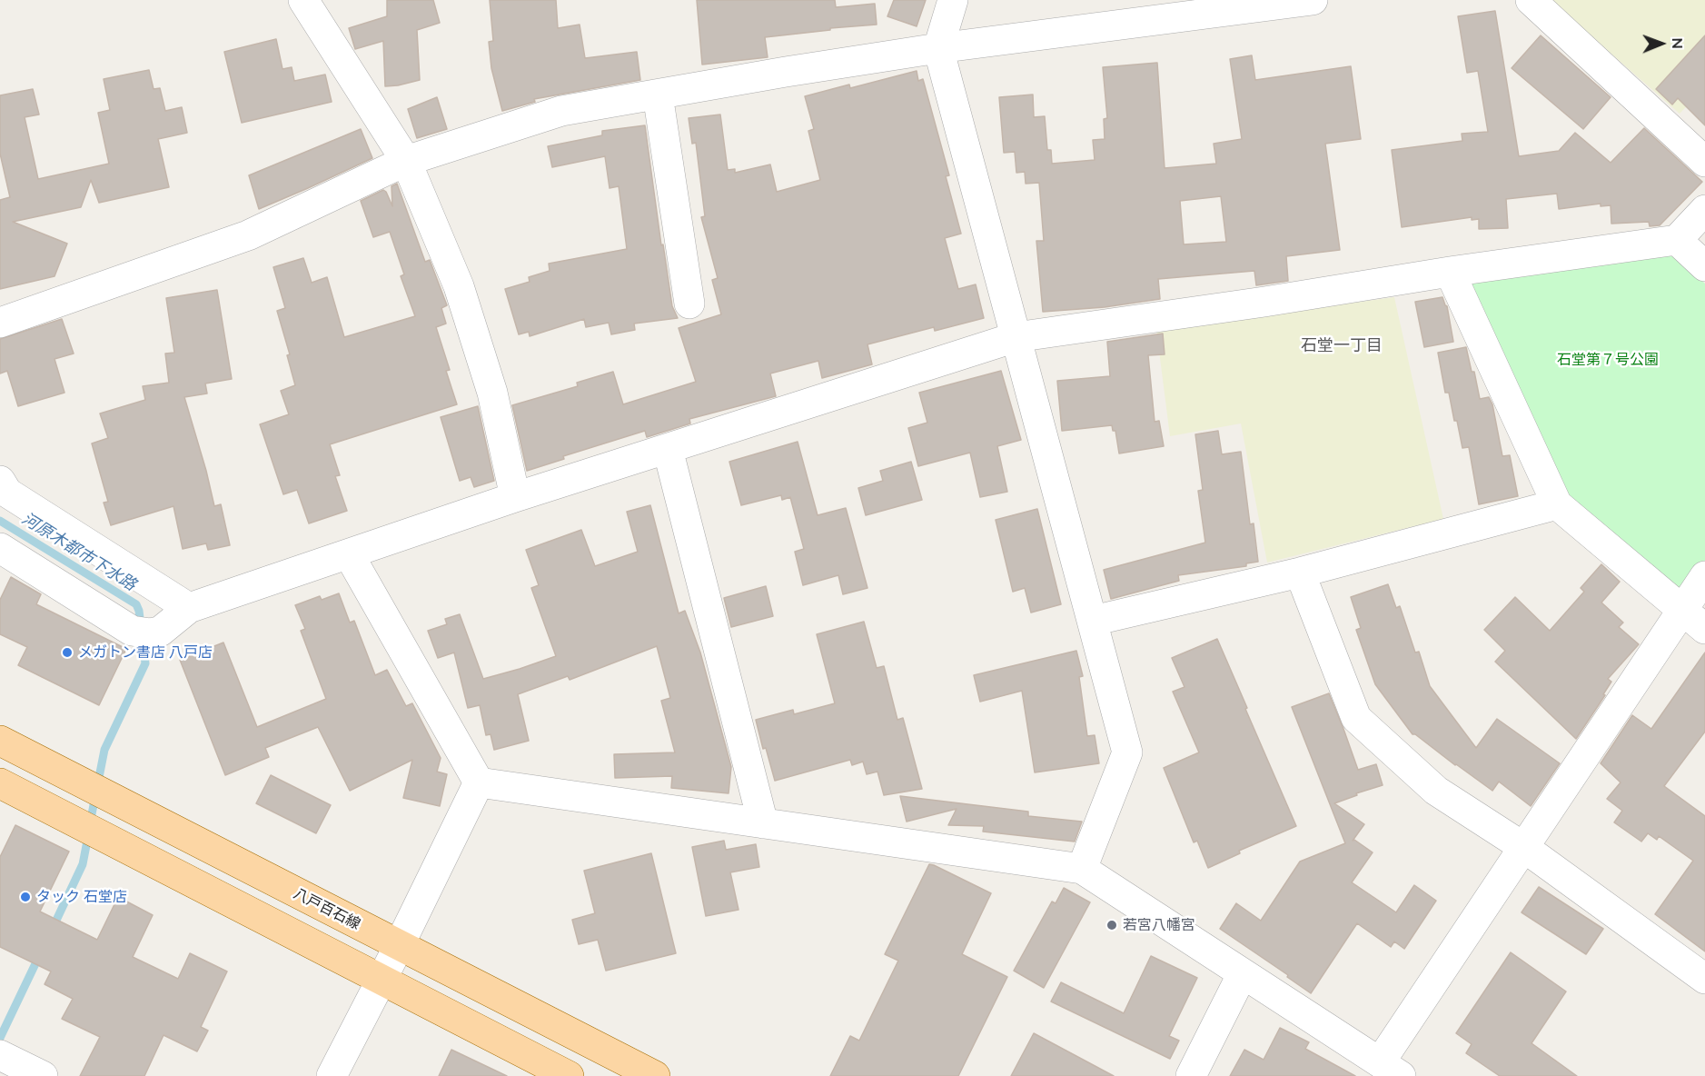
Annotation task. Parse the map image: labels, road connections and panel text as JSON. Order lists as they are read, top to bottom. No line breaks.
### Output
{"streets":{"main road":["八戸百石線"]},"districts":["石堂一丁目"],"water":["河原木都市下水路"],"parks":["石堂第７号公園"],"places":["メガトン書店 八戸店","タック 石堂店","若宮八幡宮"],"north":"right"}
